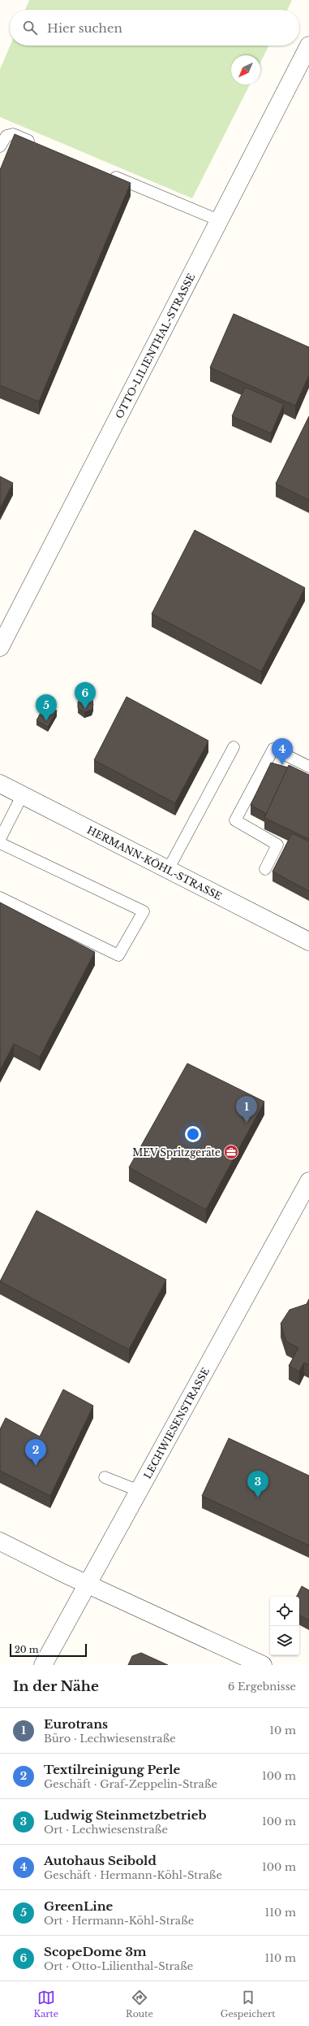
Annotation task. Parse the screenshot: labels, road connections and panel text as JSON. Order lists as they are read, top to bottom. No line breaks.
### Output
{"streets":{"street":["OTTO-LILIENTHAL-STRASSE","HERMANN-KÖHL-STRASSE","LECHWIESENSTRASSE"]},"places":{"office":["MEV Spritzgeräte"]},"scale_bar":"20 m","north":"bottom left","page":{"search":"Hier suchen","pins":["6","5","4","1","2","3"],"scale":"20 m","heading":["In der Nähe","6 Ergebnisse"],"list":[{"mark":"1","name":"Eurotrans","note":"Büro · Lechwiesenstraße","value":"10 m"},{"mark":"2","name":"Textilreinigung Perle","note":"Geschäft · Graf-Zeppelin-Straße","value":"100 m"},{"mark":"3","name":"Ludwig Steinmetzbetrieb","note":"Ort · Lechwiesenstraße","value":"100 m"},{"mark":"4","name":"Autohaus Seibold","note":"Geschäft · Hermann-Köhl-Straße","value":"100 m"},{"mark":"5","name":"GreenLine","note":"Ort · Hermann-Köhl-Straße","value":"110 m"},{"mark":"6","name":"ScopeDome 3m","note":"Ort · Otto-Lilienthal-Straße","value":"110 m"}],"nav":["Karte","Route","Gespeichert"]}}
